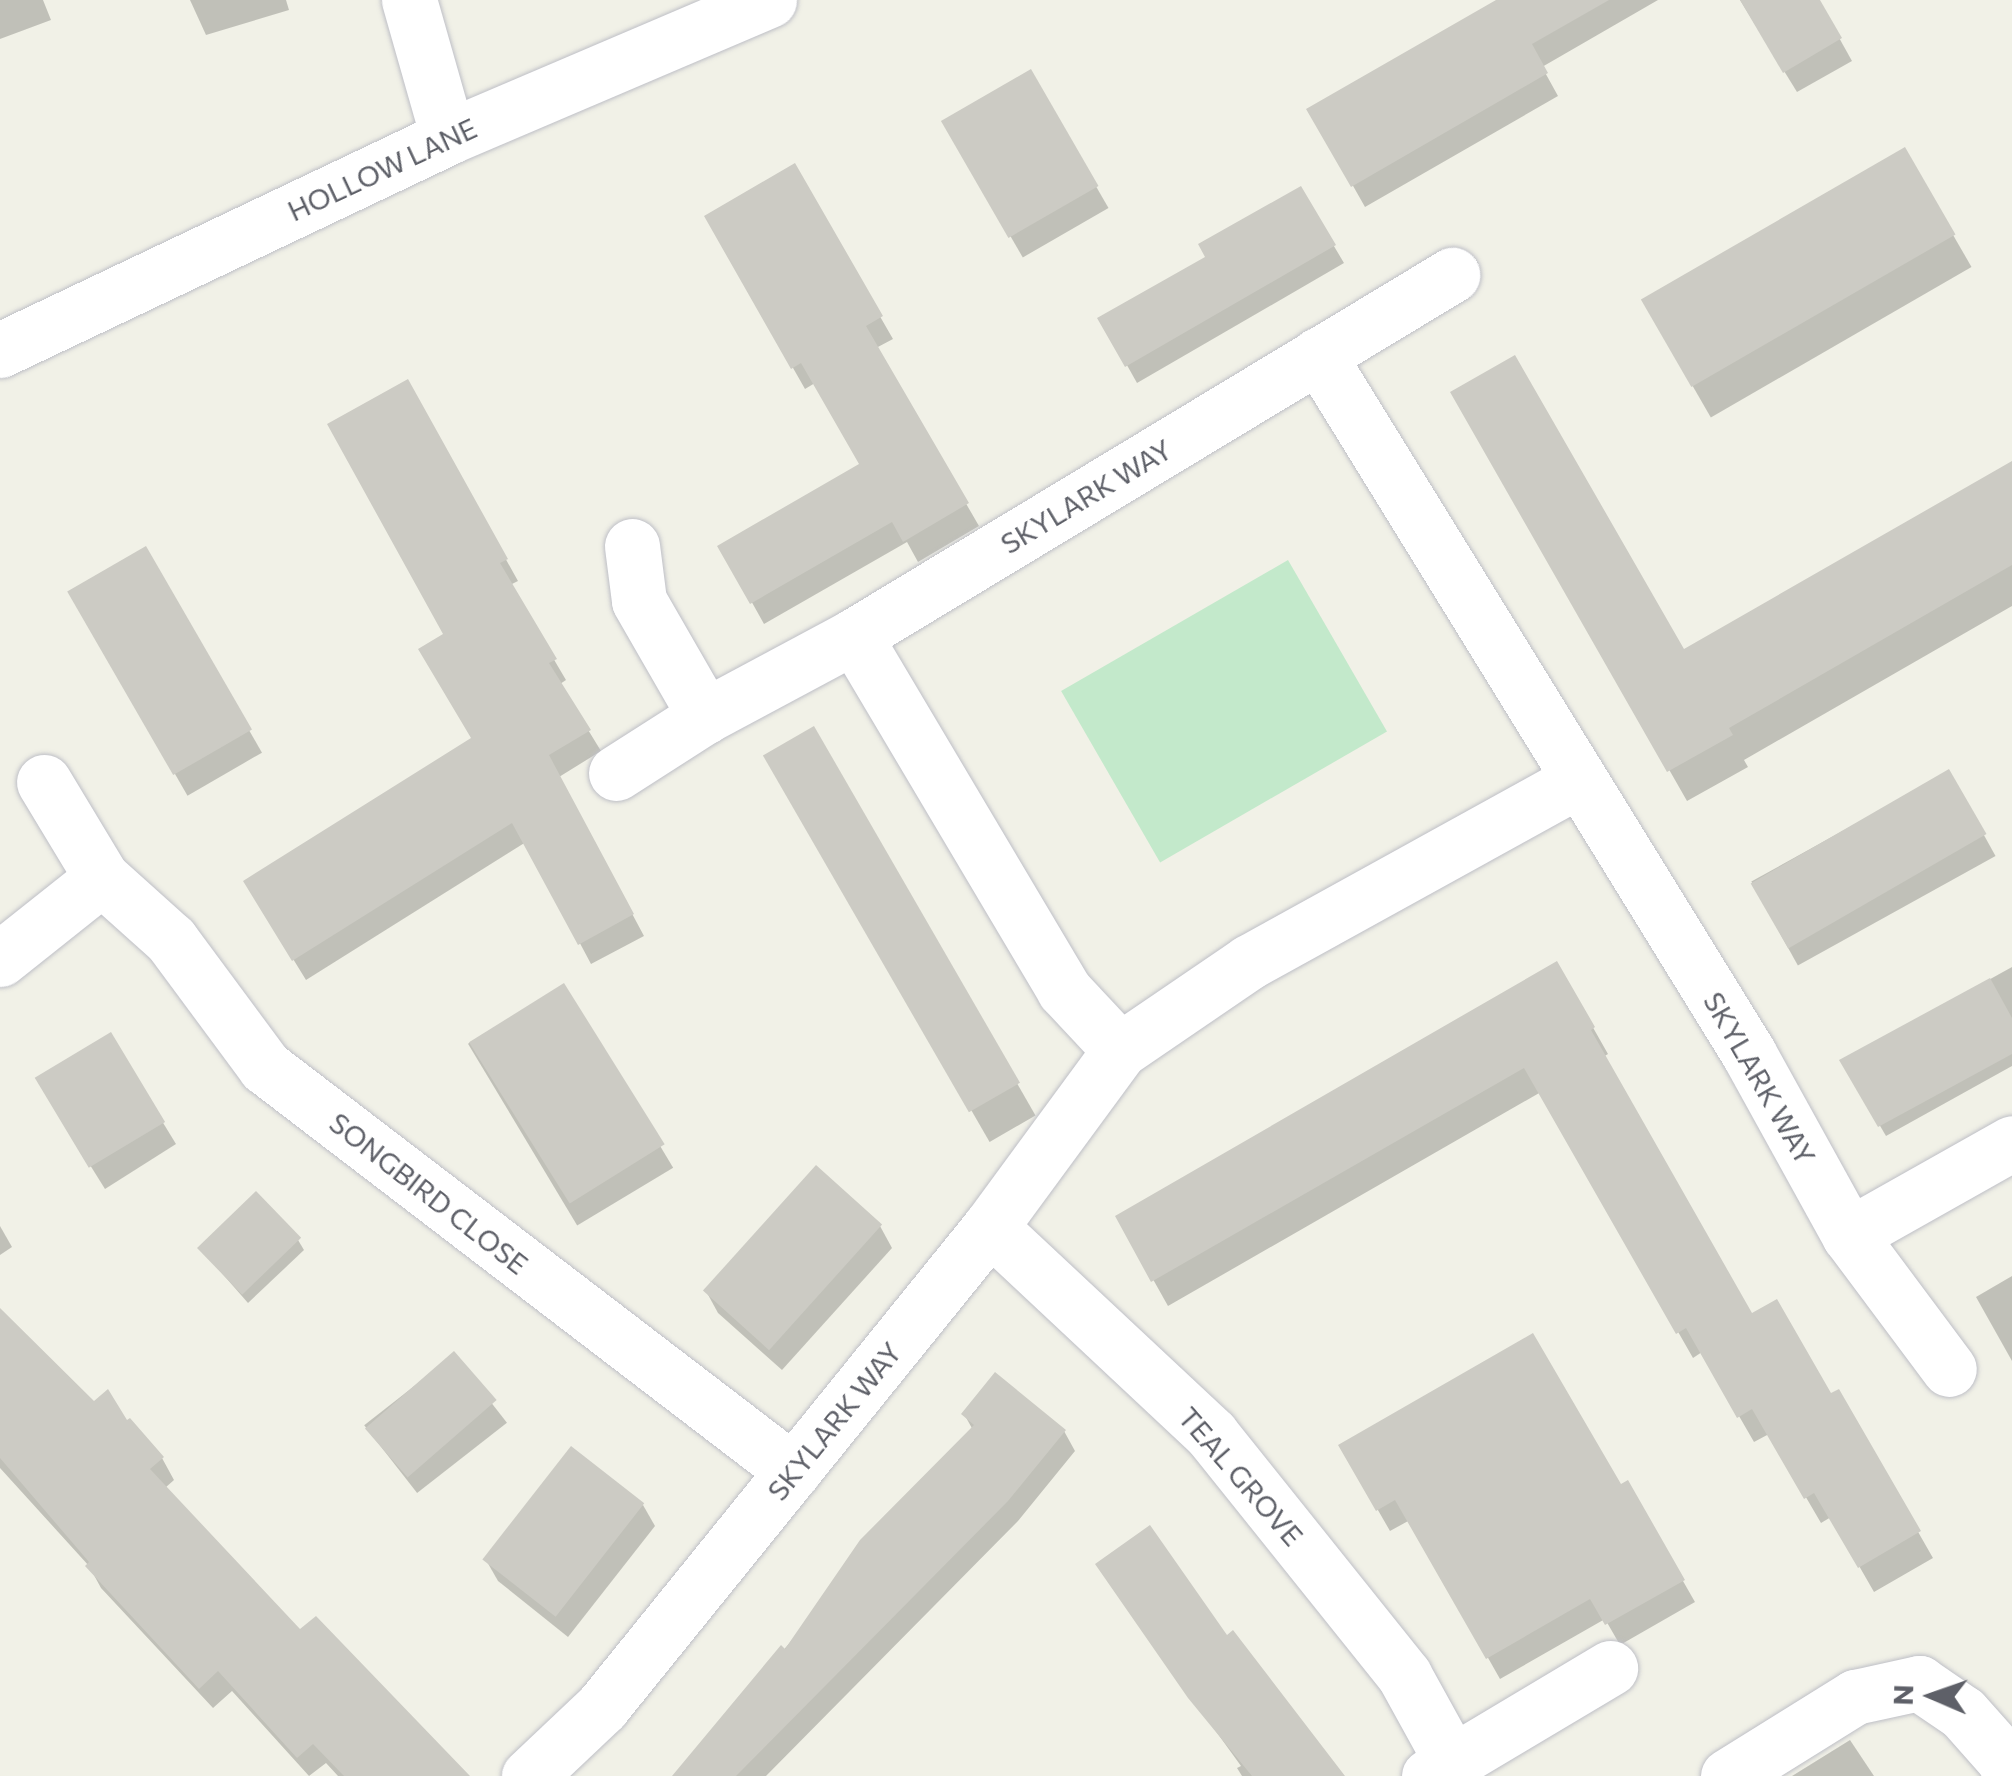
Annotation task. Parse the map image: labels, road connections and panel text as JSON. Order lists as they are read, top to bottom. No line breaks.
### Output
{"streets":{"street":["HOLLOW LANE","SKYLARK WAY","SONGBIRD CLOSE","TEAL GROVE"]},"crossings":[["SKYLARK WAY","SONGBIRD CLOSE"],["SKYLARK WAY","TEAL GROVE"]],"north":"left"}
